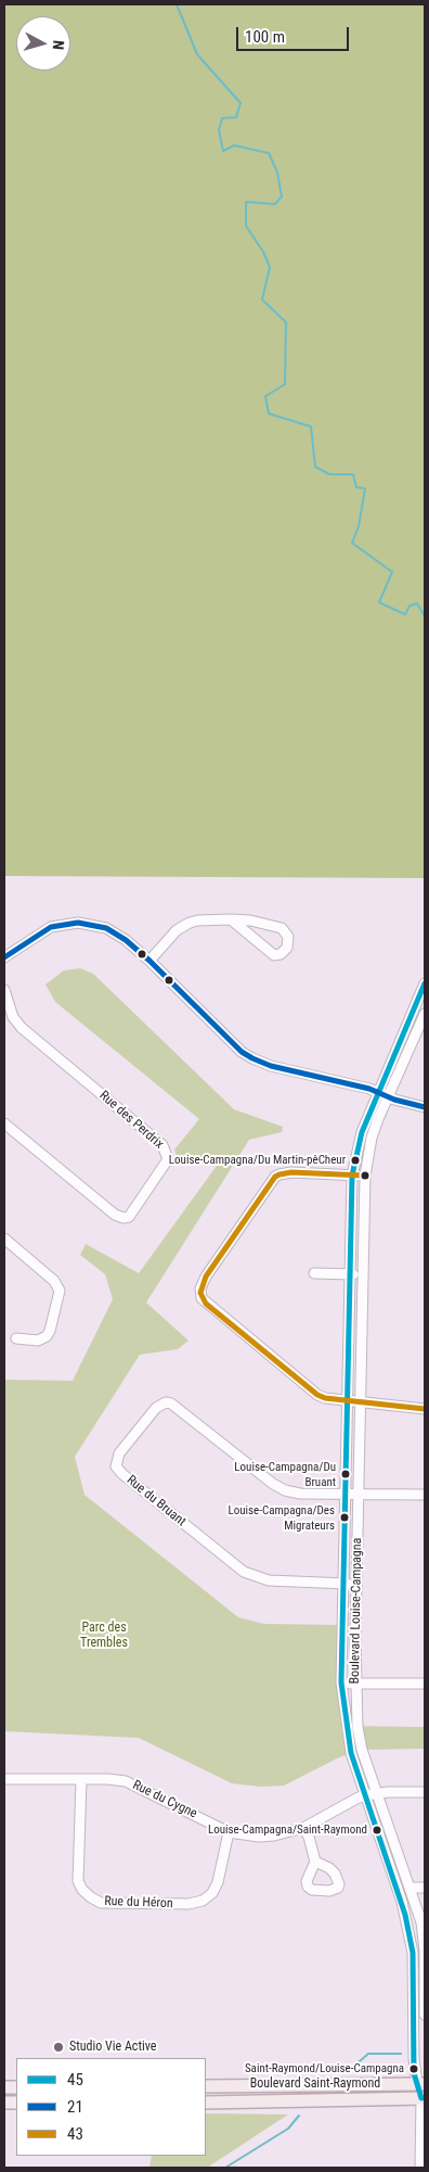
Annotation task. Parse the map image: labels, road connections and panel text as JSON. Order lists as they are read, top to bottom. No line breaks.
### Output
{"streets":{"main road":["Boulevard Saint-Raymond"],"street":["Rue des Perdrix","Rue du Bruant","Boulevard Louise-Campagna","Rue du Cygne","Rue du Héron"]},"crossings":[["Rue du Bruant","Boulevard Louise-Campagna"],["Boulevard Louise-Campagna","Rue du Cygne"],["Boulevard Louise-Campagna","Boulevard Saint-Raymond"],["Rue du Cygne","Rue du Héron"]],"parks":["Parc des Trembles"],"places":["Louise-Campagna/Du Martin-pêCheur","Louise-Campagna/Du Bruant","Louise-Campagna/Des Migrateurs","Louise-Campagna/Saint-Raymond","Studio Vie Active","Saint-Raymond/Louise-Campagna"],"lines":["transit line 21","transit line 45","transit line 43"],"legend":["45","21","43"],"scale_bar":"100 m","north":"right"}
